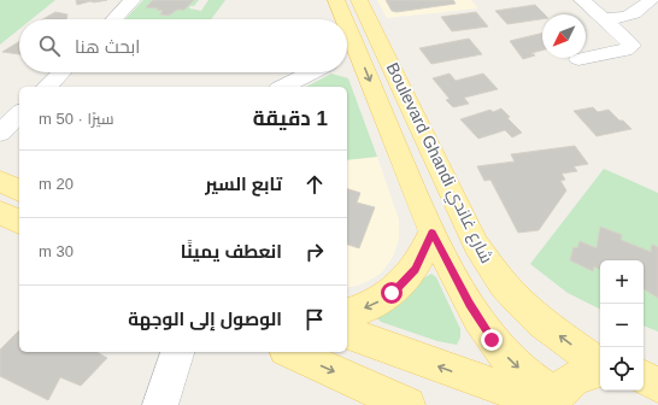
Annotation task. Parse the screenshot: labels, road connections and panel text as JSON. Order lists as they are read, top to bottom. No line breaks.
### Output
{"streets":{"main road":["Boulevard Ghandi شارع غاندي"]},"north":"bottom left","page":{"search":"ابحث هنا","heading":["1 دقيقة","سيرًا · 50 m"],"list":[["تابع السير","20 m"],["انعطف يمينًا","30 m"],"الوصول إلى الوجهة"],"map_buttons":["+","−"]}}
